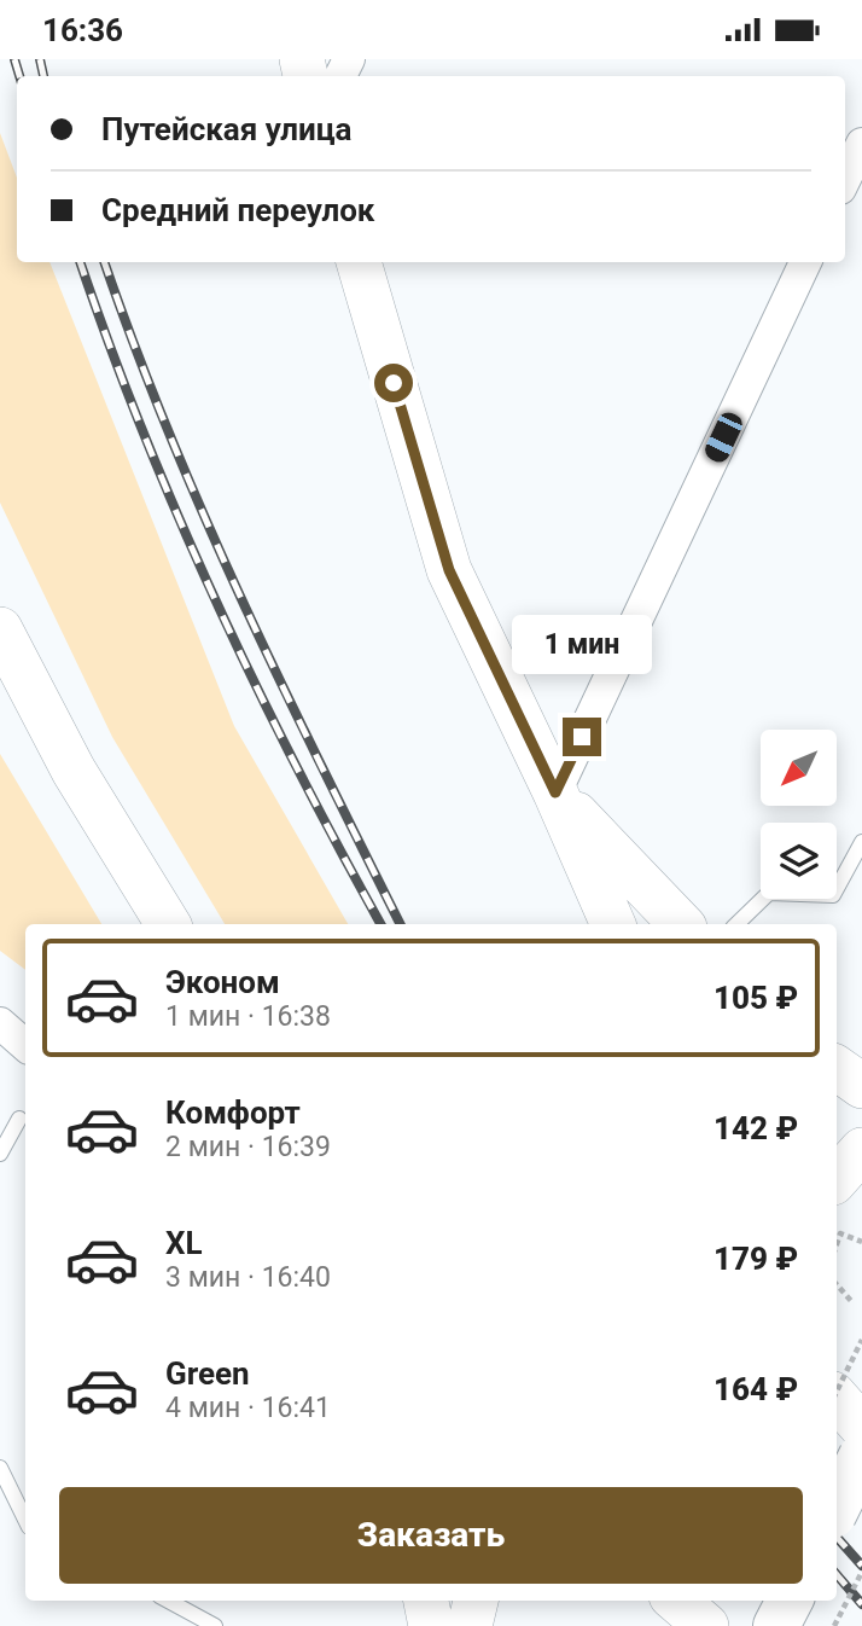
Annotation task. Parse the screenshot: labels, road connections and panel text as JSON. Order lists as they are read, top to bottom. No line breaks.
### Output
{"north":"bottom left","page":{"status":"16:36","banner":["Путейская улица","Средний переулок"],"bubble":"1 мин","list":[{"name":"Эконом","note":"1 мин · 16:38","value":"105 ₽"},{"name":"Комфорт","note":"2 мин · 16:39","value":"142 ₽"},{"name":"XL","note":"3 мин · 16:40","value":"179 ₽"},{"name":"Green","note":"4 мин · 16:41","value":"164 ₽"}],"buttons":"Заказать"}}
